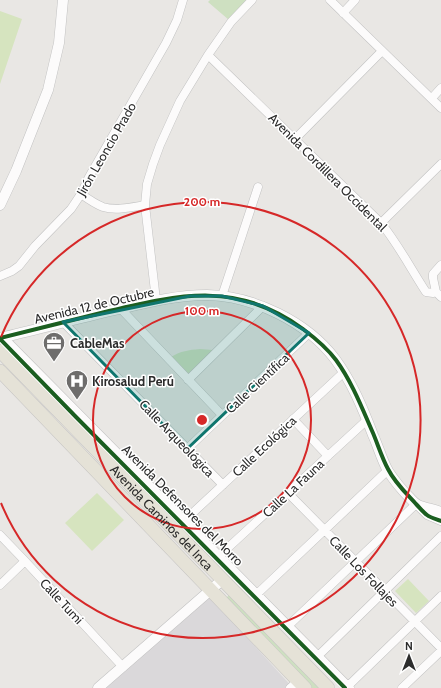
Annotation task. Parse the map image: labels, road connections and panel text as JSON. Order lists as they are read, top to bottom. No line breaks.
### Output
{"streets":{"main road":["Avenida Caminos del Inca"],"street":["Jirón Leoncio Prado","Avenida Cordillera Occidental","Avenida 12 de Octubre","Calle Científica","Calle Arqueológica","Calle Ecológica","Calle La Fauna","Avenida Defensores del Morro","Calle Los Follajes","Calle Tumi"]},"crossings":[["Avenida 12 de Octubre","Calle Científica"],["Avenida 12 de Octubre","Calle Arqueológica"],["Avenida 12 de Octubre","Calle Ecológica"],["Avenida 12 de Octubre","Calle La Fauna"],["Avenida 12 de Octubre","Avenida Defensores del Morro"],["Calle Científica","Calle Arqueológica"],["Calle Arqueológica","Calle Ecológica"],["Calle Ecológica","Avenida Defensores del Morro"],["Calle La Fauna","Avenida Defensores del Morro"],["Calle La Fauna","Calle Los Follajes"]],"places":{"office":["CableMas"],"hospital":["Kirosalud Perú"]},"north":"top","rings":["200 m","100 m"]}
